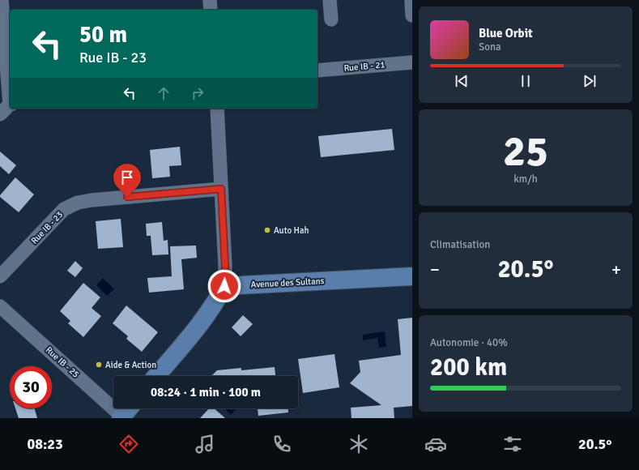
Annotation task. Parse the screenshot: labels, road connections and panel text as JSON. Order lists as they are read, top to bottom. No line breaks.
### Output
{"streets":{"street":["Rue IB - 21","Rue IB - 23","Avenue des Sultans","Rue IB - 25"]},"places":["Auto Hah","Aide & Action"],"page":{"turn":["50 m","Rue IB - 23"],"song":["Blue Orbit","Sona"],"tile":[["25","km/h"],"Climatisation",["Autonomie · 40%","200 km"]],"heat":["−","20.5°","+"],"limit":"30","trip":"08:24 · 1 min · 100 m","tabs":["08:23","20.5°"]}}
